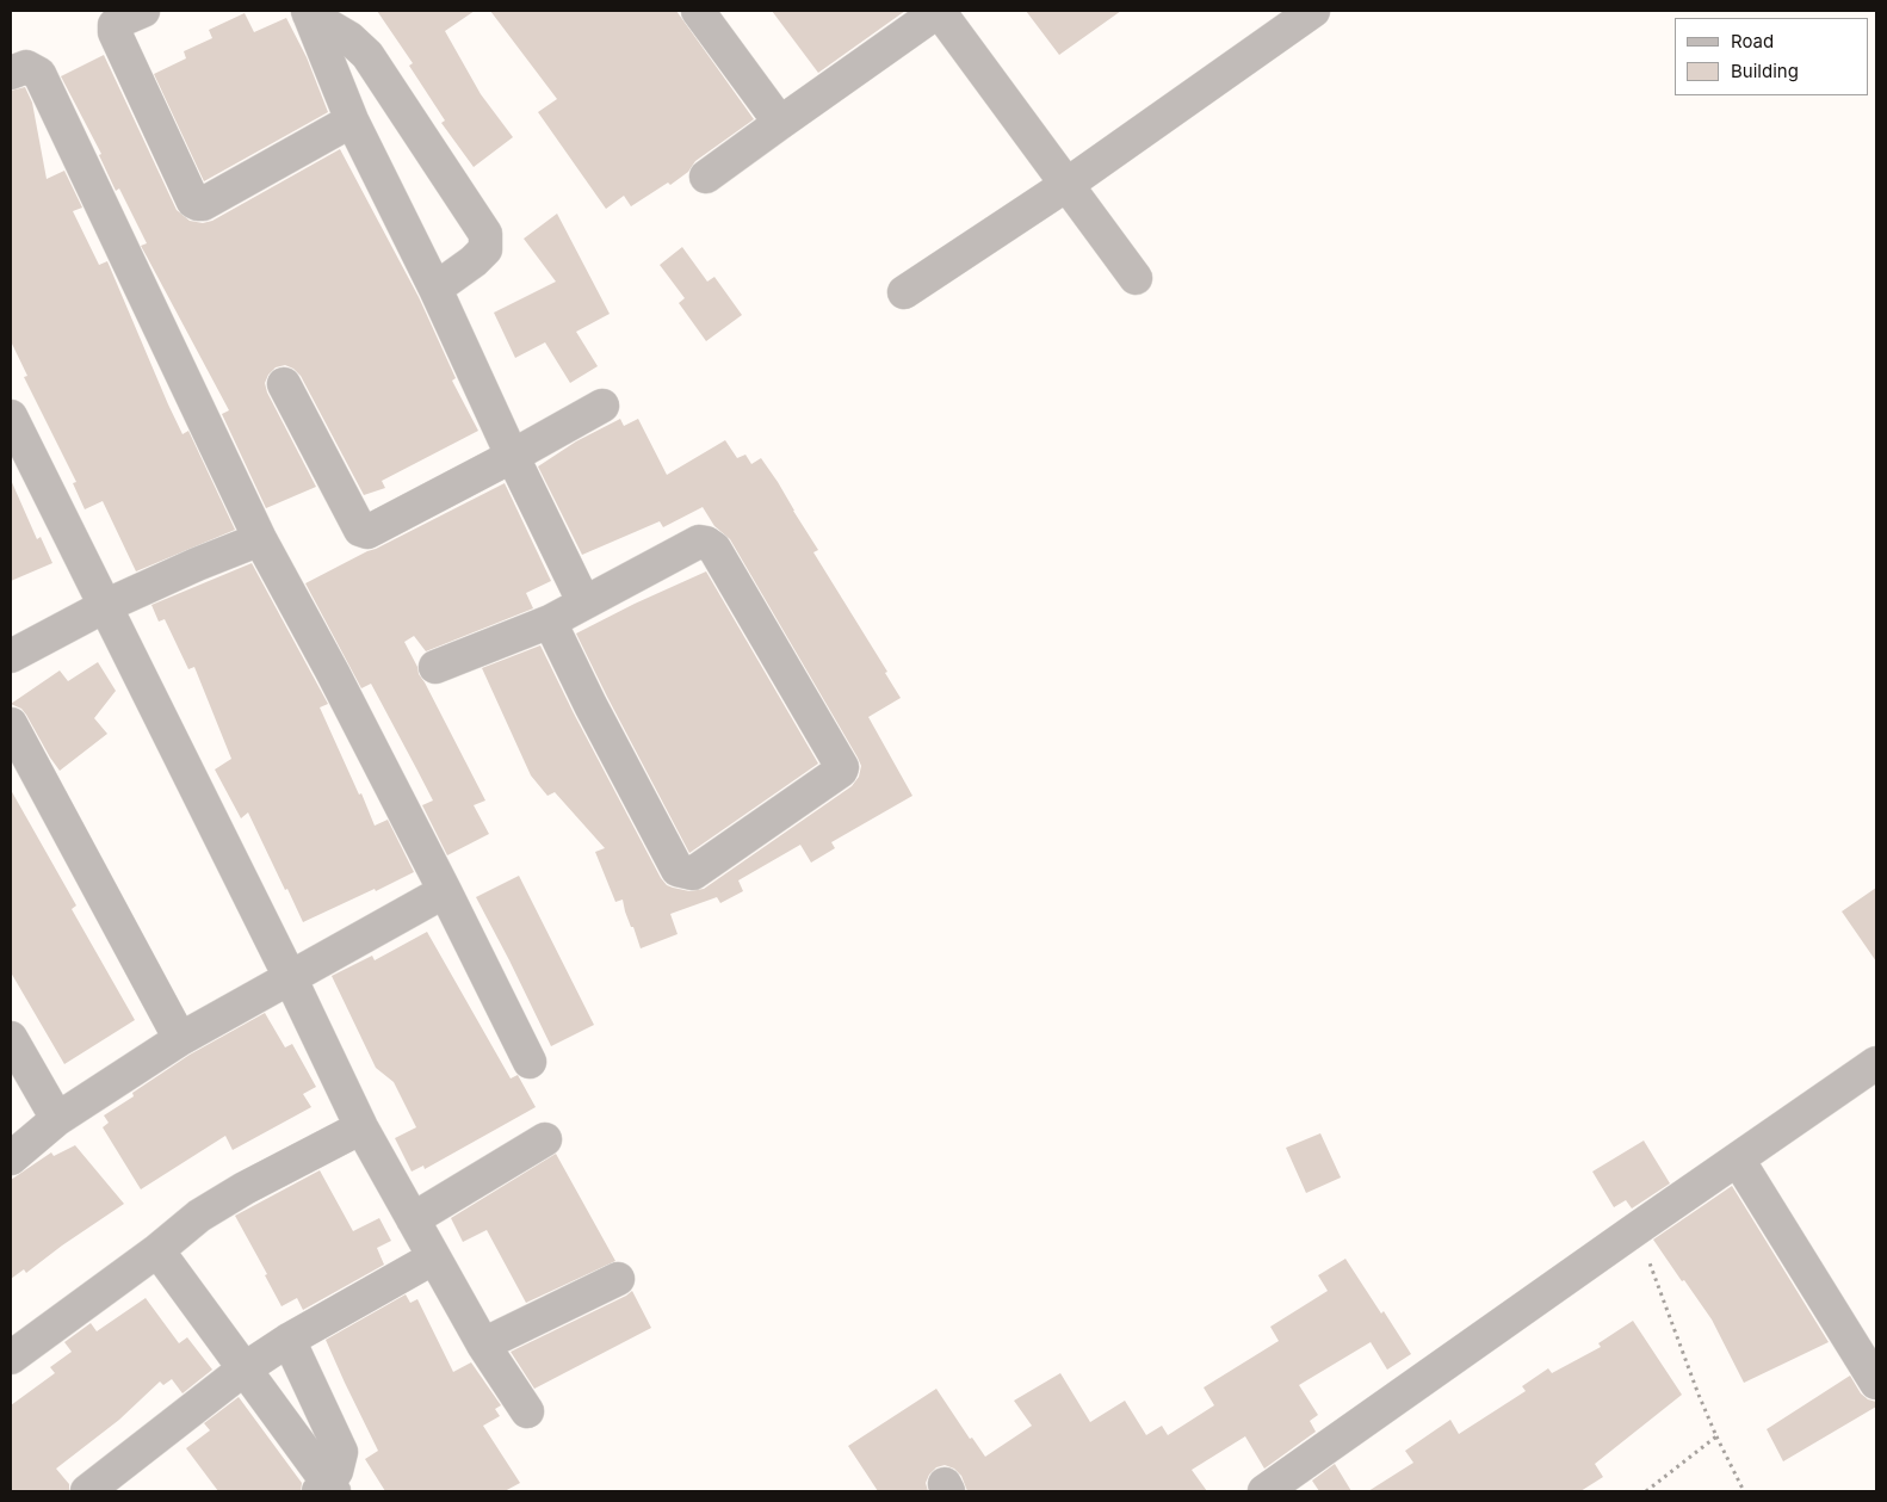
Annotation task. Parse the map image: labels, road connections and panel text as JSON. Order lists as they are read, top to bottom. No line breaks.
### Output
{"legend":["Road","Building"]}
